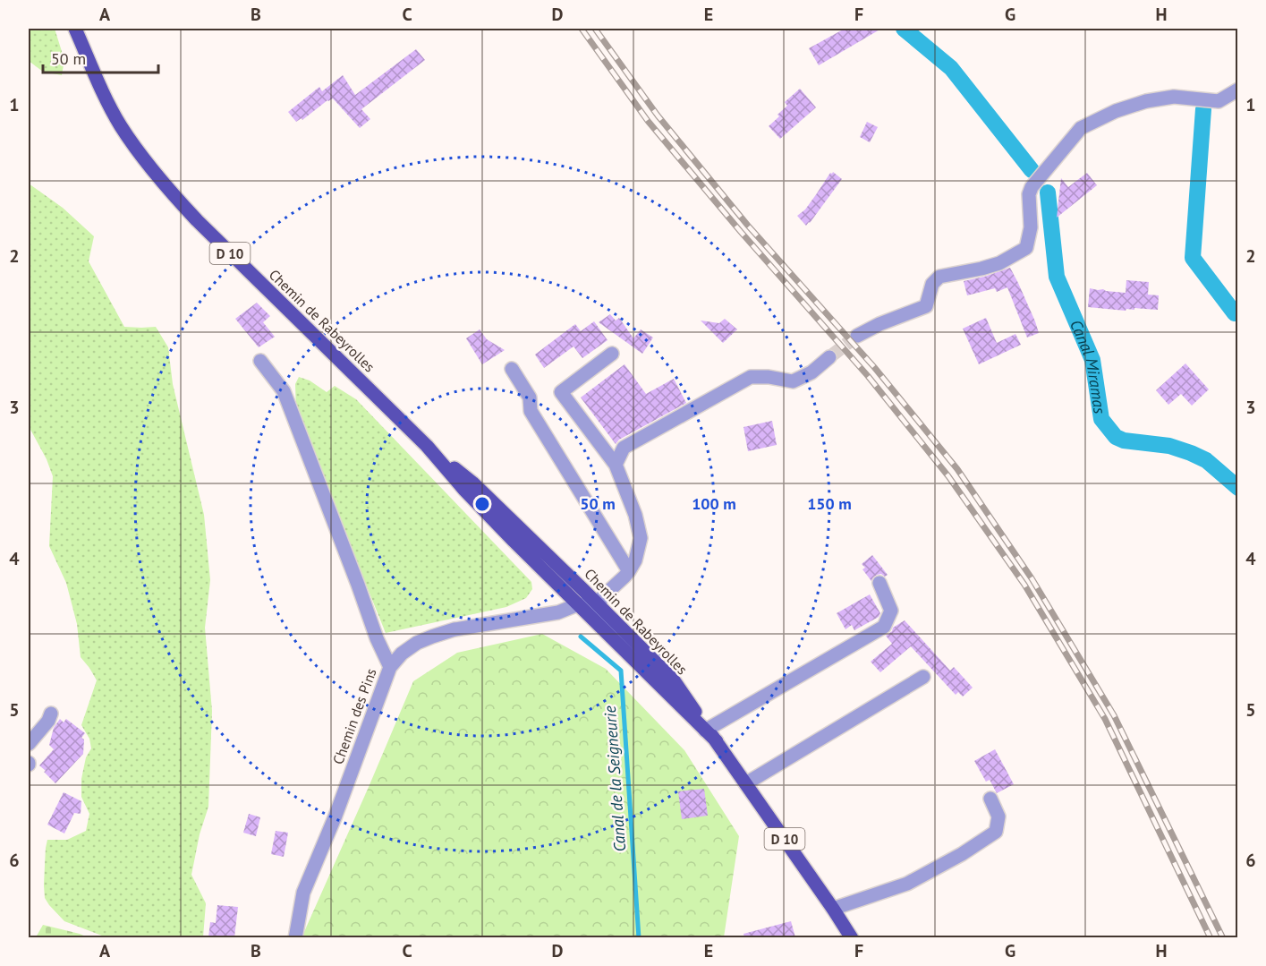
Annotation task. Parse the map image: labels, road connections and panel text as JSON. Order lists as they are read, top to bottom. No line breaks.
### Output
{"streets":{"main road":["D 10","Chemin de Rabeyrolles"],"street":["Chemin des Pins"]},"crossings":[["Chemin de Rabeyrolles","Chemin des Pins"]],"water":["Canal Miramas","Canal de la Seigneurie"],"scale_bar":"50 m","grid":{"columns":["A","B","C","D","E","F","G","H"],"rows":["1","2","3","4","5","6"]},"rings":["50 m","100 m","150 m"]}
